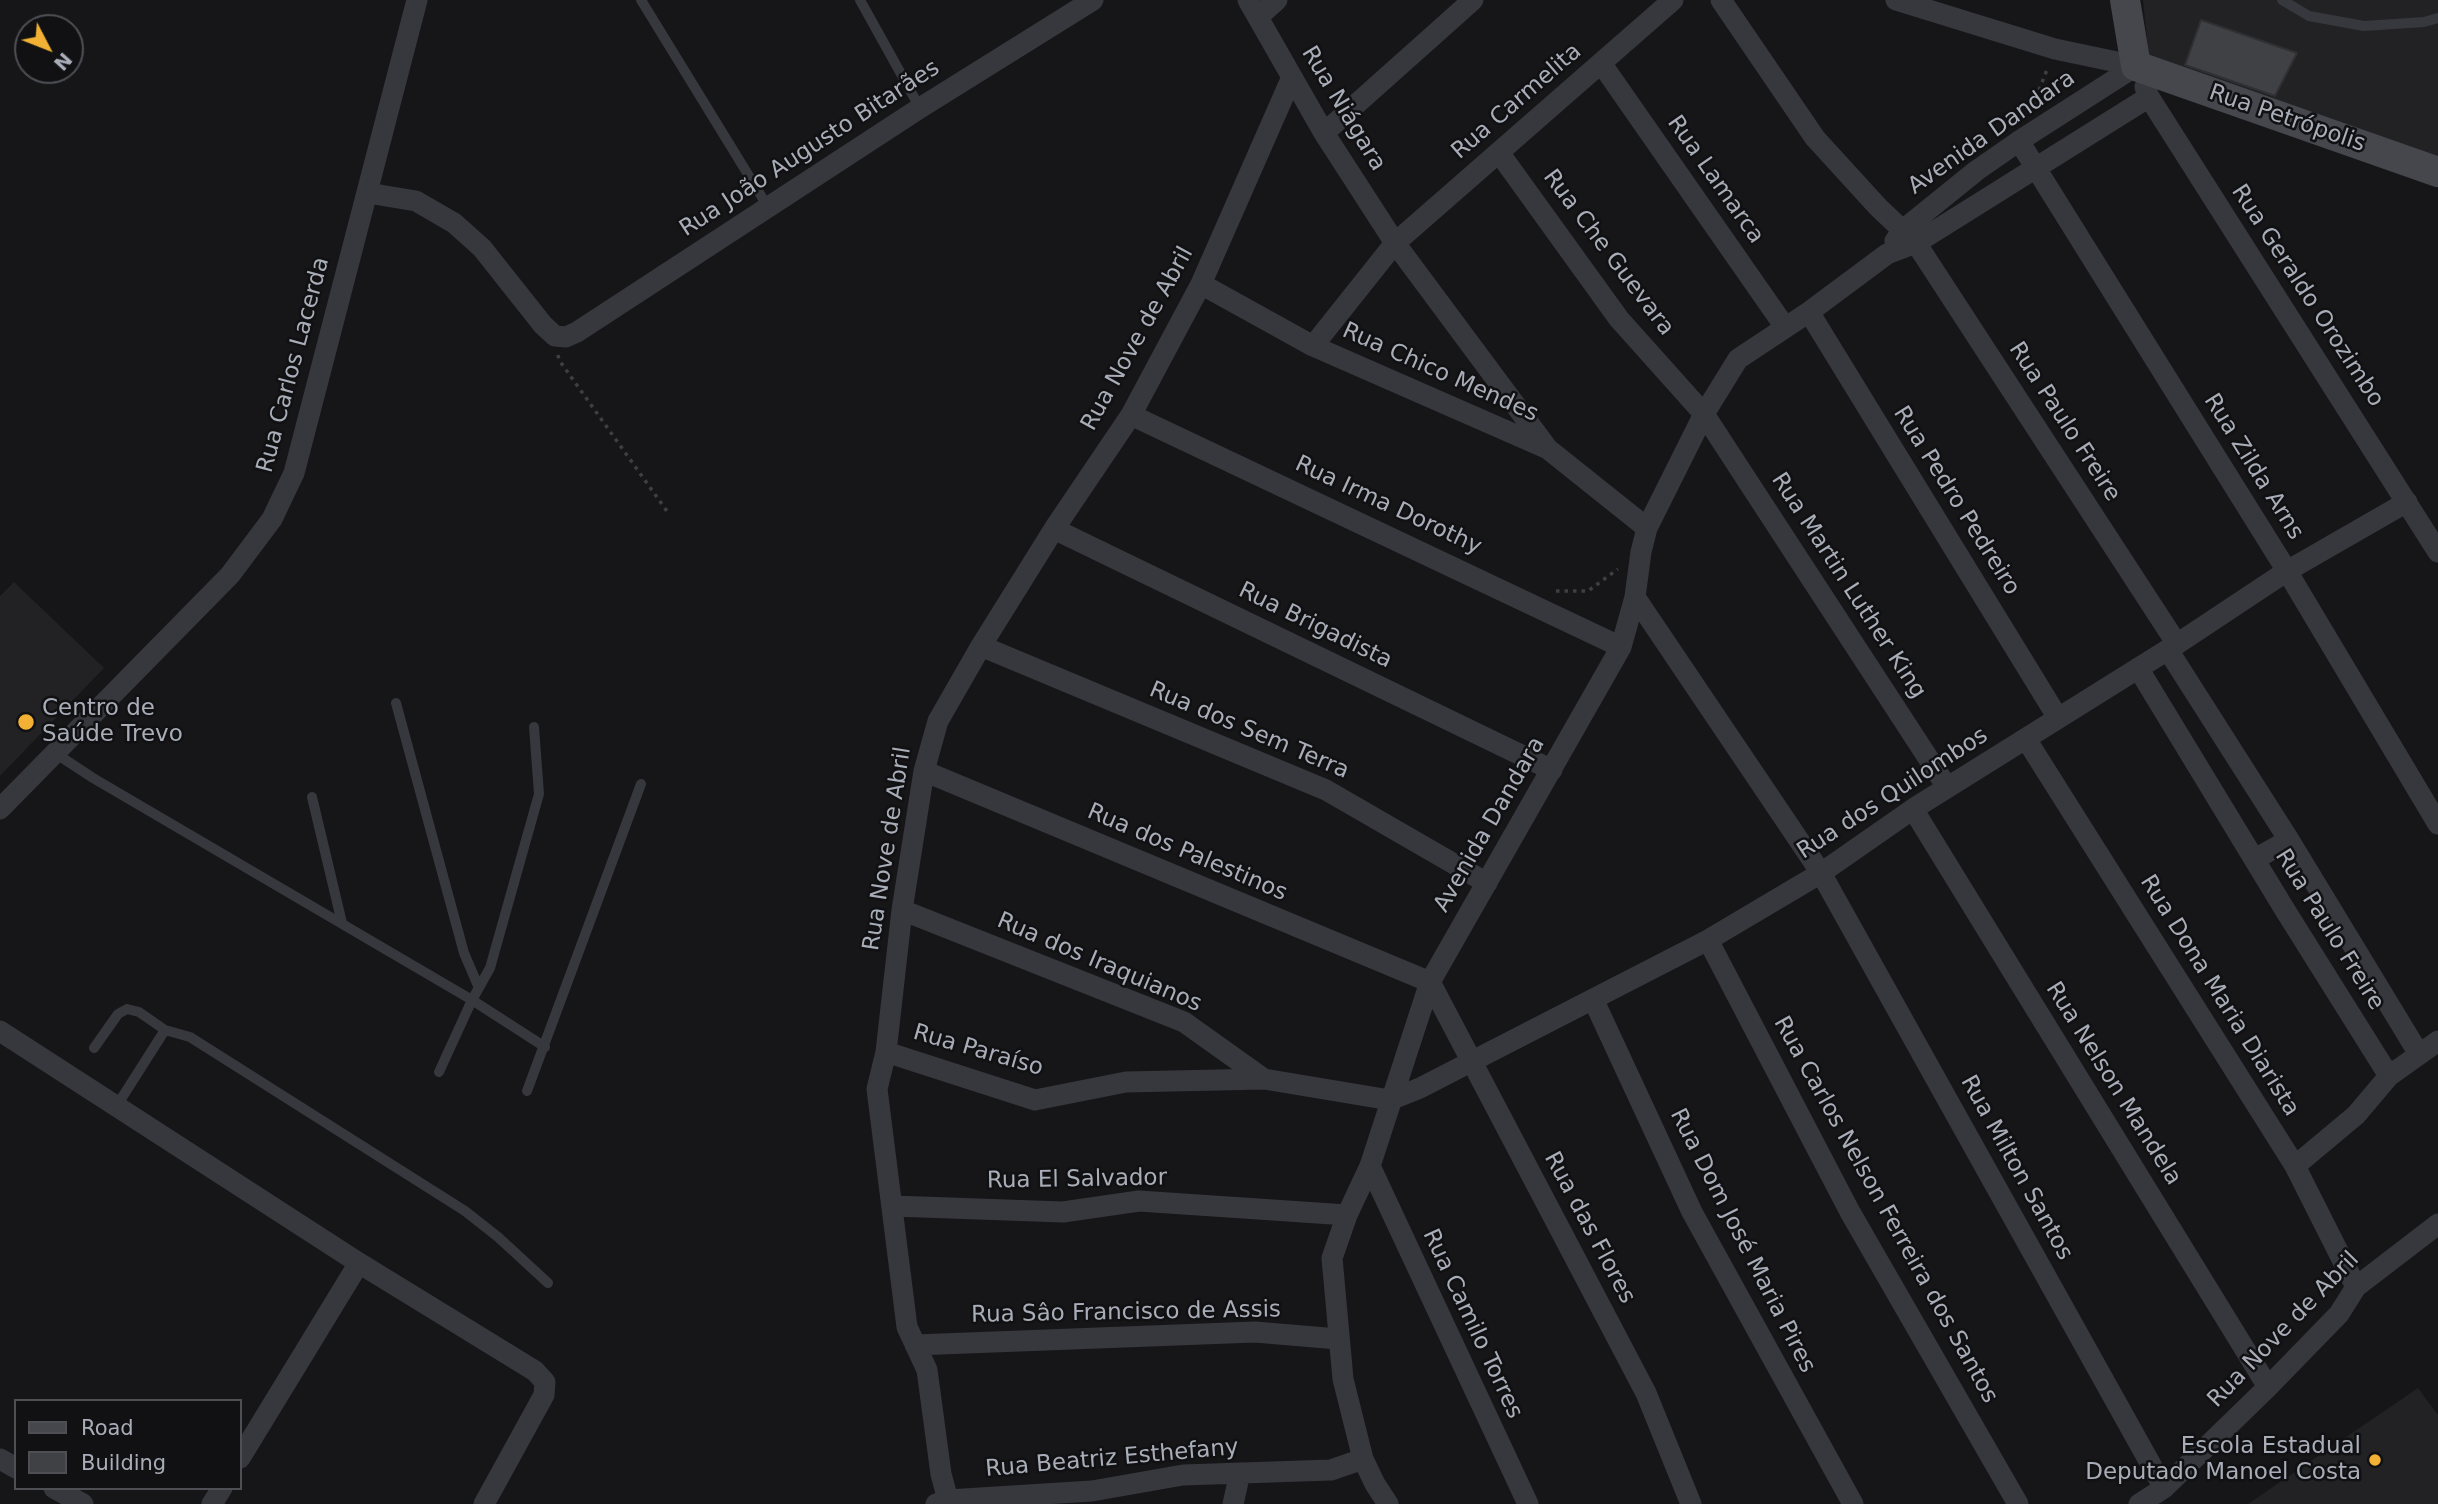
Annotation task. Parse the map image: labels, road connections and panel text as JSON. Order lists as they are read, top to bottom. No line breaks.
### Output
{"streets":{"street":["Rua Carmelita","Rua Niágara","Rua Petrópolis","Avenida Dandara","Rua João Augusto Bitarães","Rua Lamarca","Rua Che Guevara","Rua Geraldo Orozimbo","Rua Nove de Abril","Rua Carlos Lacerda","Rua Chico Mendes","Rua Paulo Freire","Rua Zilda Arns","Rua Pedro Pedreiro","Rua Irma Dorothy","Rua Martin Luther King","Rua Brigadista","Rua dos Sem Terra","Rua dos Quilombos","Rua dos Palestinos","Rua dos Iraquianos","Rua Dona Maria Diarista","Rua Paraíso","Rua Nelson Mandela","Rua Milton Santos","Rua El Salvador","Rua Carlos Nelson Ferreira dos Santos","Rua das Flores","Rua Dom José Maria Pires","Rua Sâo Francisco de Assis","Rua Camilo Torres","Rua Beatriz Esthefany"]},"crossings":[["Rua Carmelita","Rua Niágara"],["Rua Carmelita","Rua Lamarca"],["Rua Carmelita","Rua Che Guevara"],["Rua Carmelita","Rua Chico Mendes"],["Rua Niágara","Rua Nove de Abril"],["Rua Niágara","Rua Chico Mendes"],["Rua Petrópolis","Avenida Dandara"],["Rua Petrópolis","Rua Geraldo Orozimbo"],["Avenida Dandara","Rua Lamarca"],["Avenida Dandara","Rua Che Guevara"],["Avenida Dandara","Rua Geraldo Orozimbo"],["Avenida Dandara","Rua Chico Mendes"],["Avenida Dandara","Rua Paulo Freire"],["Avenida Dandara","Rua Zilda Arns"],["Avenida Dandara","Rua Pedro Pedreiro"],["Avenida Dandara","Rua Irma Dorothy"],["Avenida Dandara","Rua Martin Luther King"],["Avenida Dandara","Rua Brigadista"],["Avenida Dandara","Rua dos Sem Terra"],["Avenida Dandara","Rua dos Quilombos"],["Avenida Dandara","Rua dos Palestinos"],["Avenida Dandara","Rua dos Iraquianos"],["Avenida Dandara","Rua Milton Santos"],["Avenida Dandara","Rua El Salvador"],["Avenida Dandara","Rua das Flores"],["Avenida Dandara","Rua Sâo Francisco de Assis"],["Avenida Dandara","Rua Camilo Torres"],["Avenida Dandara","Rua Beatriz Esthefany"],["Rua Che Guevara","Rua Martin Luther King"],["Rua Geraldo Orozimbo","Rua dos Quilombos"],["Rua Nove de Abril","Rua Chico Mendes"],["Rua Nove de Abril","Rua Irma Dorothy"],["Rua Nove de Abril","Rua Brigadista"],["Rua Nove de Abril","Rua dos Sem Terra"],["Rua Nove de Abril","Rua dos Palestinos"],["Rua Nove de Abril","Rua dos Iraquianos"],["Rua Nove de Abril","Rua Dona Maria Diarista"],["Rua Nove de Abril","Rua Paraíso"],["Rua Nove de Abril","Rua Nelson Mandela"],["Rua Nove de Abril","Rua Milton Santos"],["Rua Nove de Abril","Rua El Salvador"],["Rua Nove de Abril","Rua Sâo Francisco de Assis"],["Rua Nove de Abril","Rua Beatriz Esthefany"],["Rua Paulo Freire","Rua dos Quilombos"],["Rua Zilda Arns","Rua dos Quilombos"],["Rua Pedro Pedreiro","Rua dos Quilombos"],["Rua Martin Luther King","Rua dos Quilombos"],["Rua dos Quilombos","Rua dos Iraquianos"],["Rua dos Quilombos","Rua Dona Maria Diarista"],["Rua dos Quilombos","Rua Nelson Mandela"],["Rua dos Quilombos","Rua Milton Santos"],["Rua dos Quilombos","Rua Carlos Nelson Ferreira dos Santos"],["Rua dos Quilombos","Rua das Flores"],["Rua dos Quilombos","Rua Dom José Maria Pires"],["Rua dos Palestinos","Rua das Flores"],["Rua dos Iraquianos","Rua Paraíso"]],"places":["Centro de Saúde Trevo","Escola Estadual Deputado Manoel Costa"],"legend":["Road","Building"],"north":"bottom right"}
